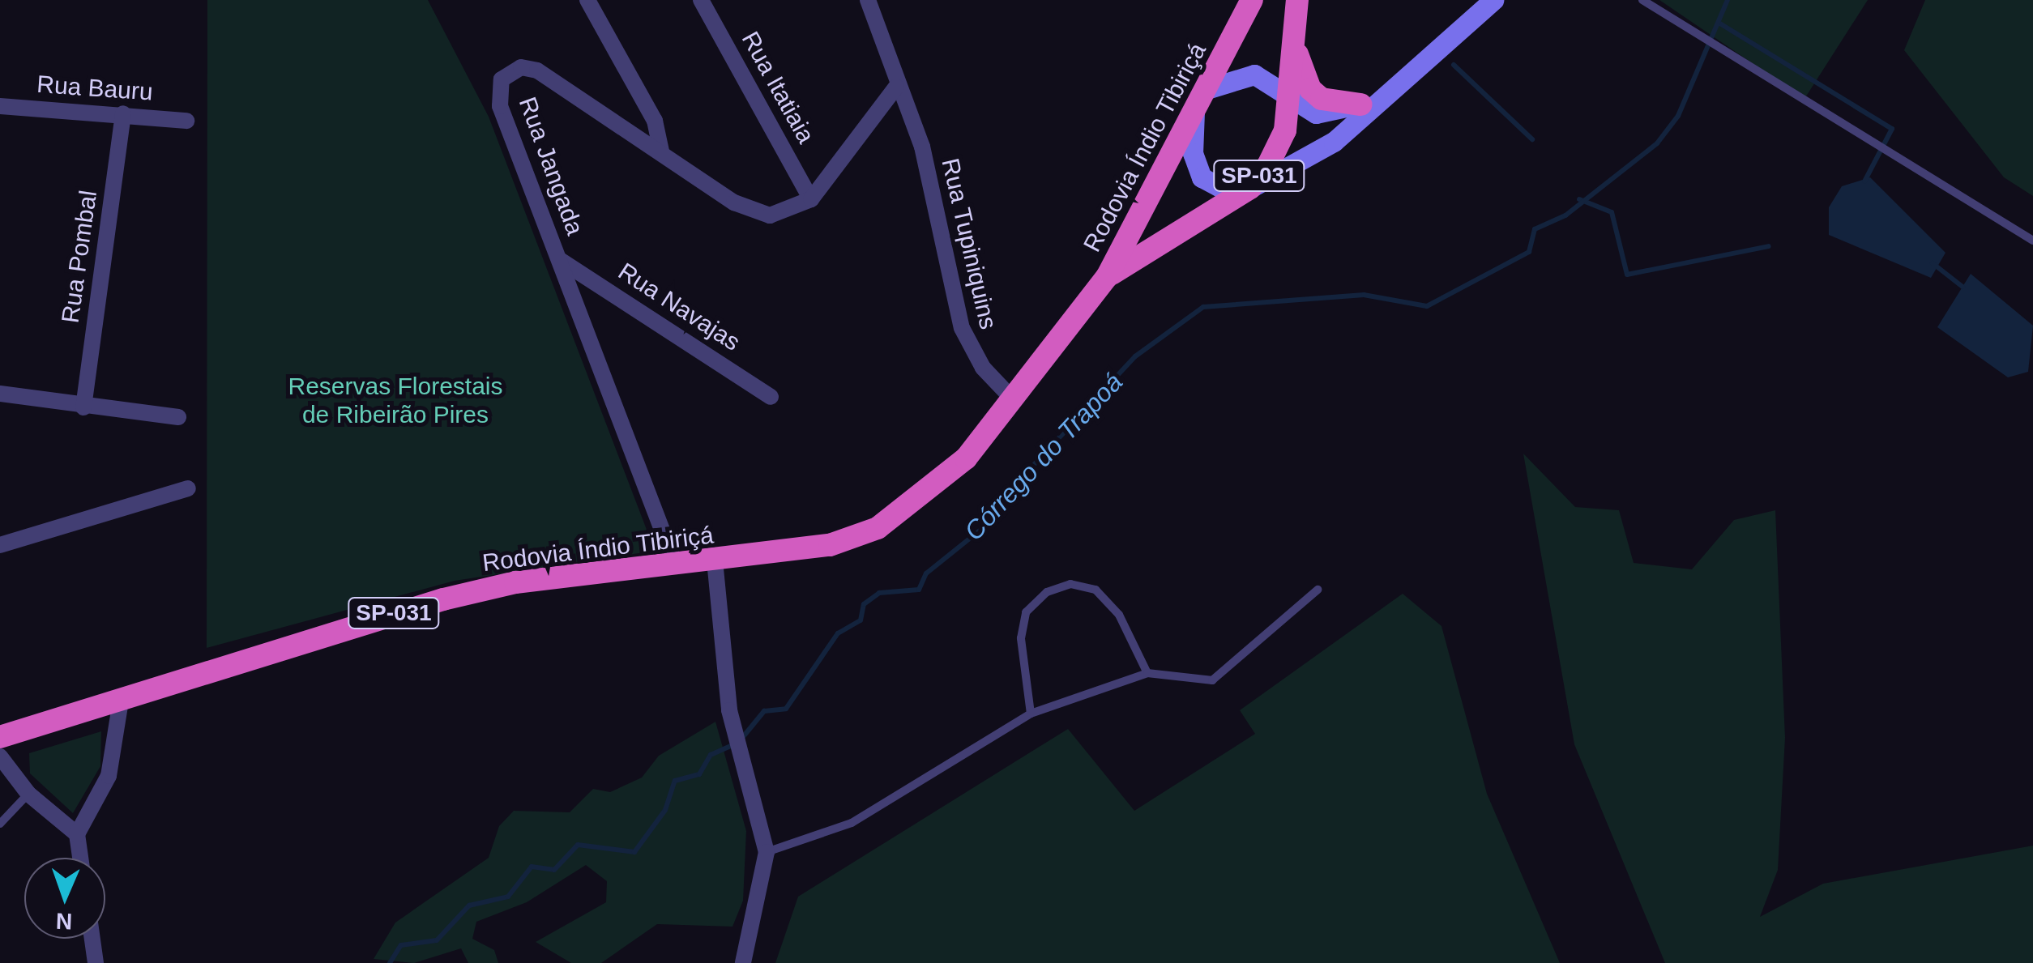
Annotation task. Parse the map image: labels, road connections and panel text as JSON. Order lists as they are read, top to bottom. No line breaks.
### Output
{"streets":{"highway":["Rodovia Índio Tibiriçá","SP-031"],"street":["Rua Itatiaia","Rua Bauru","Rua Jangada","Rua Tupiniquins","Rua Pombal","Rua Navajas"]},"crossings":[["Rua Itatiaia","Rua Jangada"],["Rua Bauru","Rua Pombal"],["Rodovia Índio Tibiriçá","Rua Jangada"],["Rodovia Índio Tibiriçá","Rua Tupiniquins"],["Rua Jangada","Rua Navajas"]],"water":["Córrego do Trapoá"],"parks":["Reservas Florestais de Ribeirão Pires"],"north":"bottom"}
